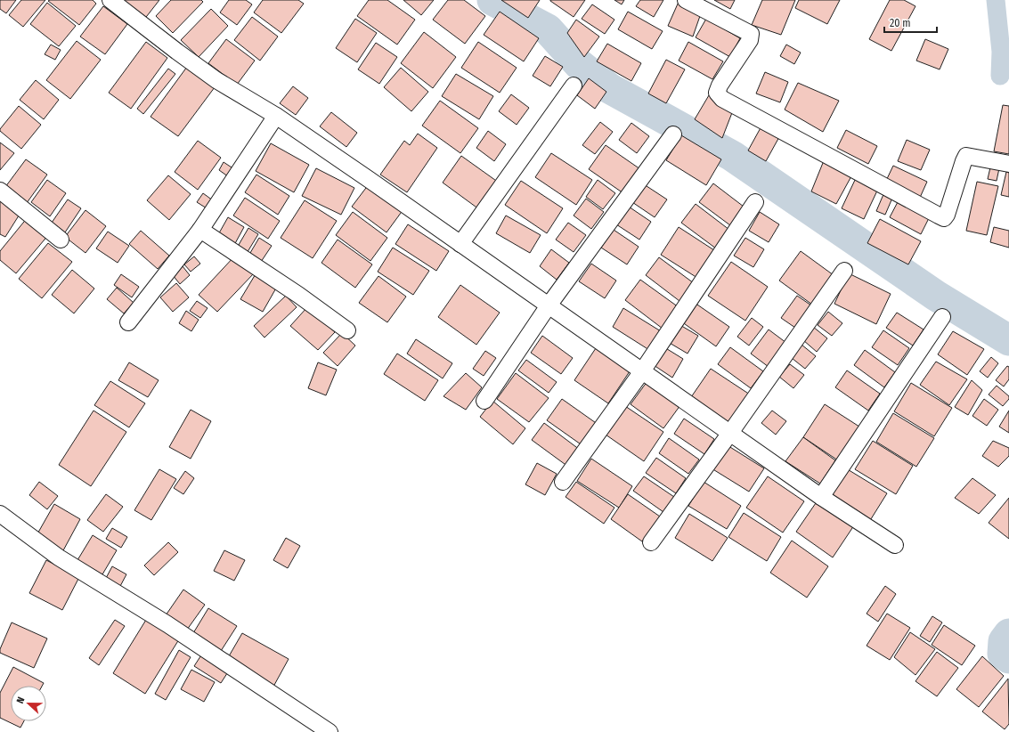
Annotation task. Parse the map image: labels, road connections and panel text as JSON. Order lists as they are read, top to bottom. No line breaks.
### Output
{"scale_bar":"20 m","north":"left"}
